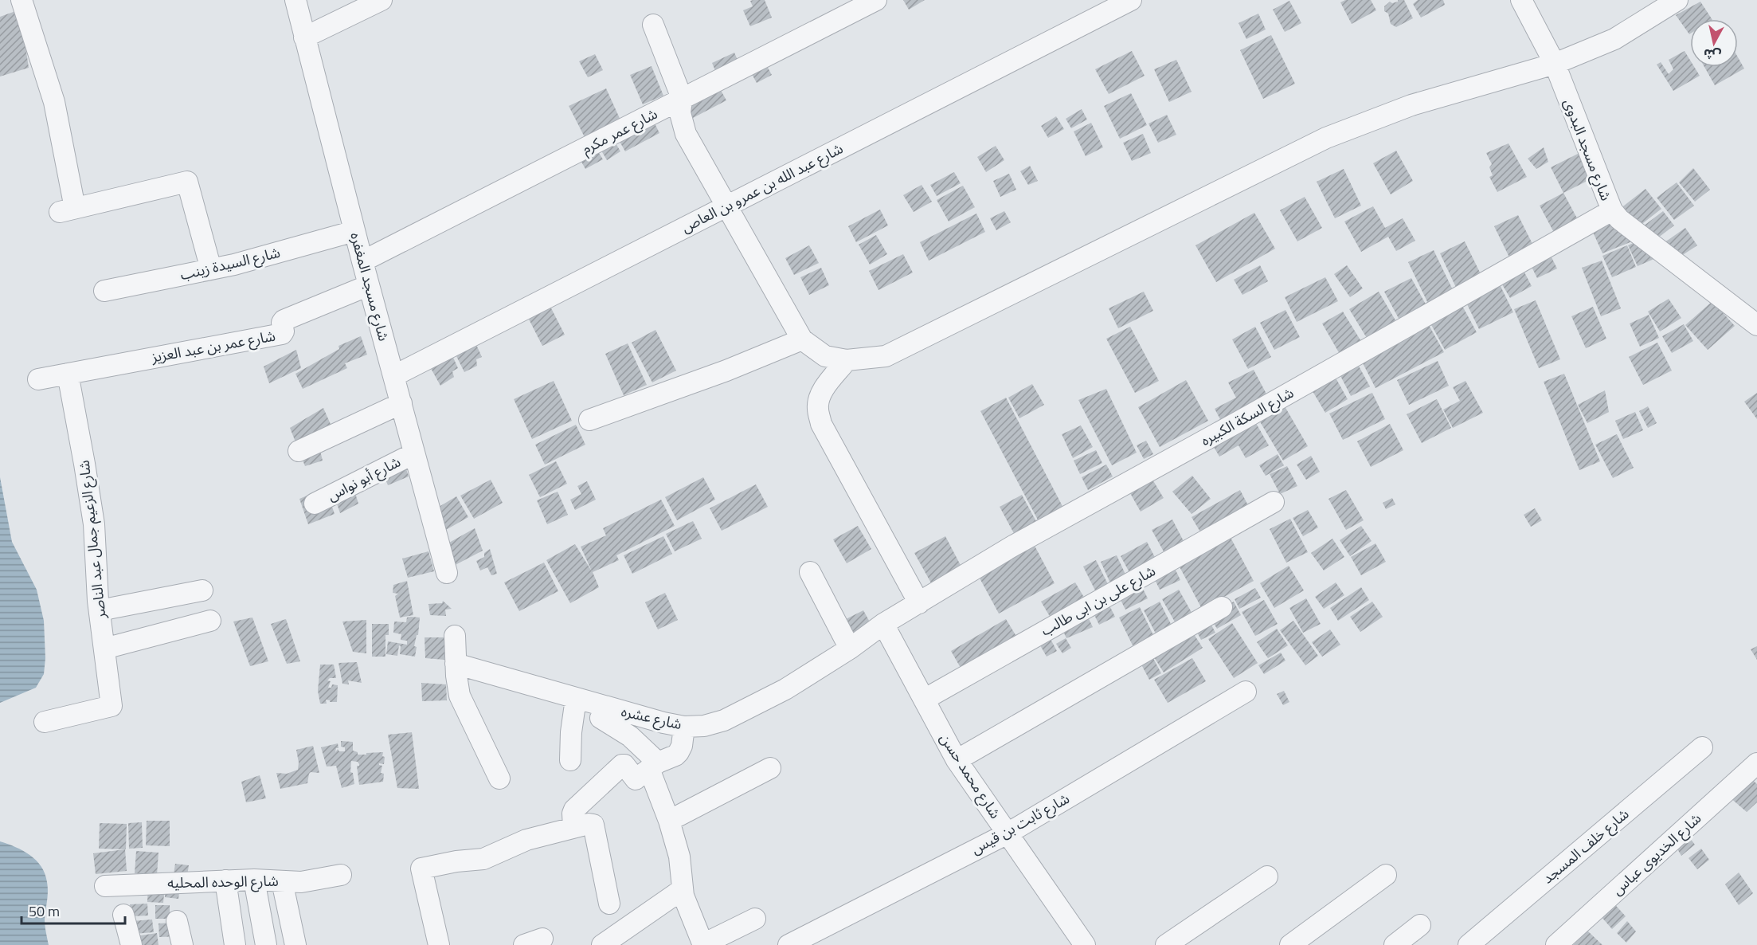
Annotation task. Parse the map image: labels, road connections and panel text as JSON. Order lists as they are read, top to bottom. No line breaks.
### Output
{"streets":{"street":["شارع عمر مكرم","شارع مسجد البدوى","شارع عبد الله بن عمرو بن العاص","شارع السيدة زينب","شارع مسجد المغفره","شارع عمر بن عبد العزيز","شارع السكة الكبيره","شارع أبو نواس","شارع الزعيم جمال عبد الناصر","شارع على بن ابى طالب","شارع عشره","شارع محمد حسن","شارع ثابت بن قيس","شارع خلف المسجد","شارع الخديوى عباس","شارع الوحده المحليه"]},"crossings":[["شارع عمر مكرم","شارع مسجد المغفره"],["شارع مسجد البدوى","شارع السكة الكبيره"],["شارع عبد الله بن عمرو بن العاص","شارع مسجد المغفره"],["شارع السيدة زينب","شارع مسجد المغفره"],["شارع مسجد المغفره","شارع عمر بن عبد العزيز"],["شارع مسجد المغفره","شارع أبو نواس"],["شارع عمر بن عبد العزيز","شارع الزعيم جمال عبد الناصر"],["شارع السكة الكبيره","شارع عشره"],["شارع السكة الكبيره","شارع محمد حسن"],["شارع على بن ابى طالب","شارع محمد حسن"],["شارع عشره","شارع محمد حسن"],["شارع محمد حسن","شارع ثابت بن قيس"]],"scale_bar":"50 m","north":"bottom"}
